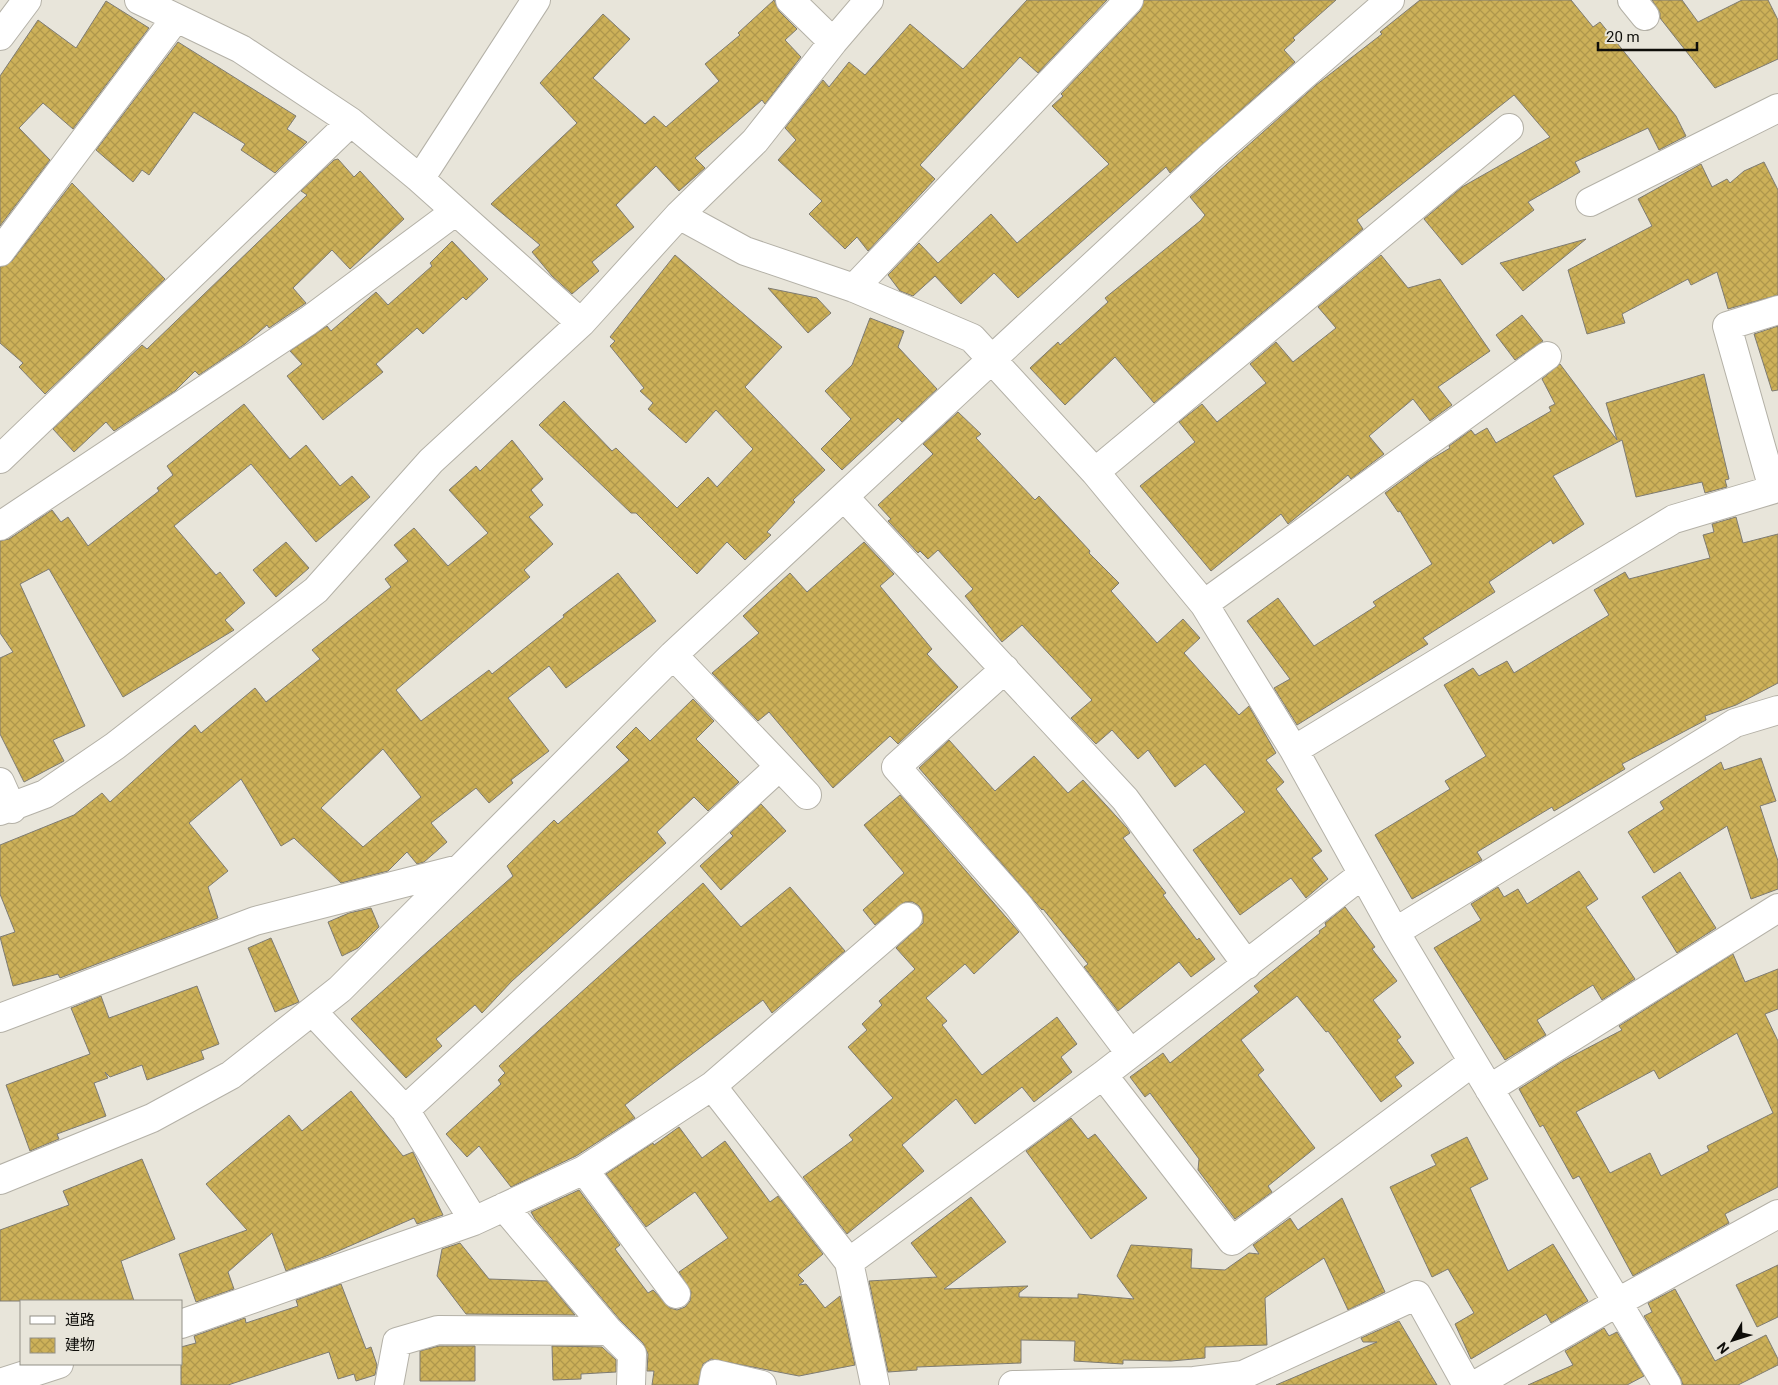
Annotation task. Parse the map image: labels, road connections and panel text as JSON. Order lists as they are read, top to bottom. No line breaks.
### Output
{"legend":["道路","建物"],"scale_bar":"20 m","north":"bottom left"}
